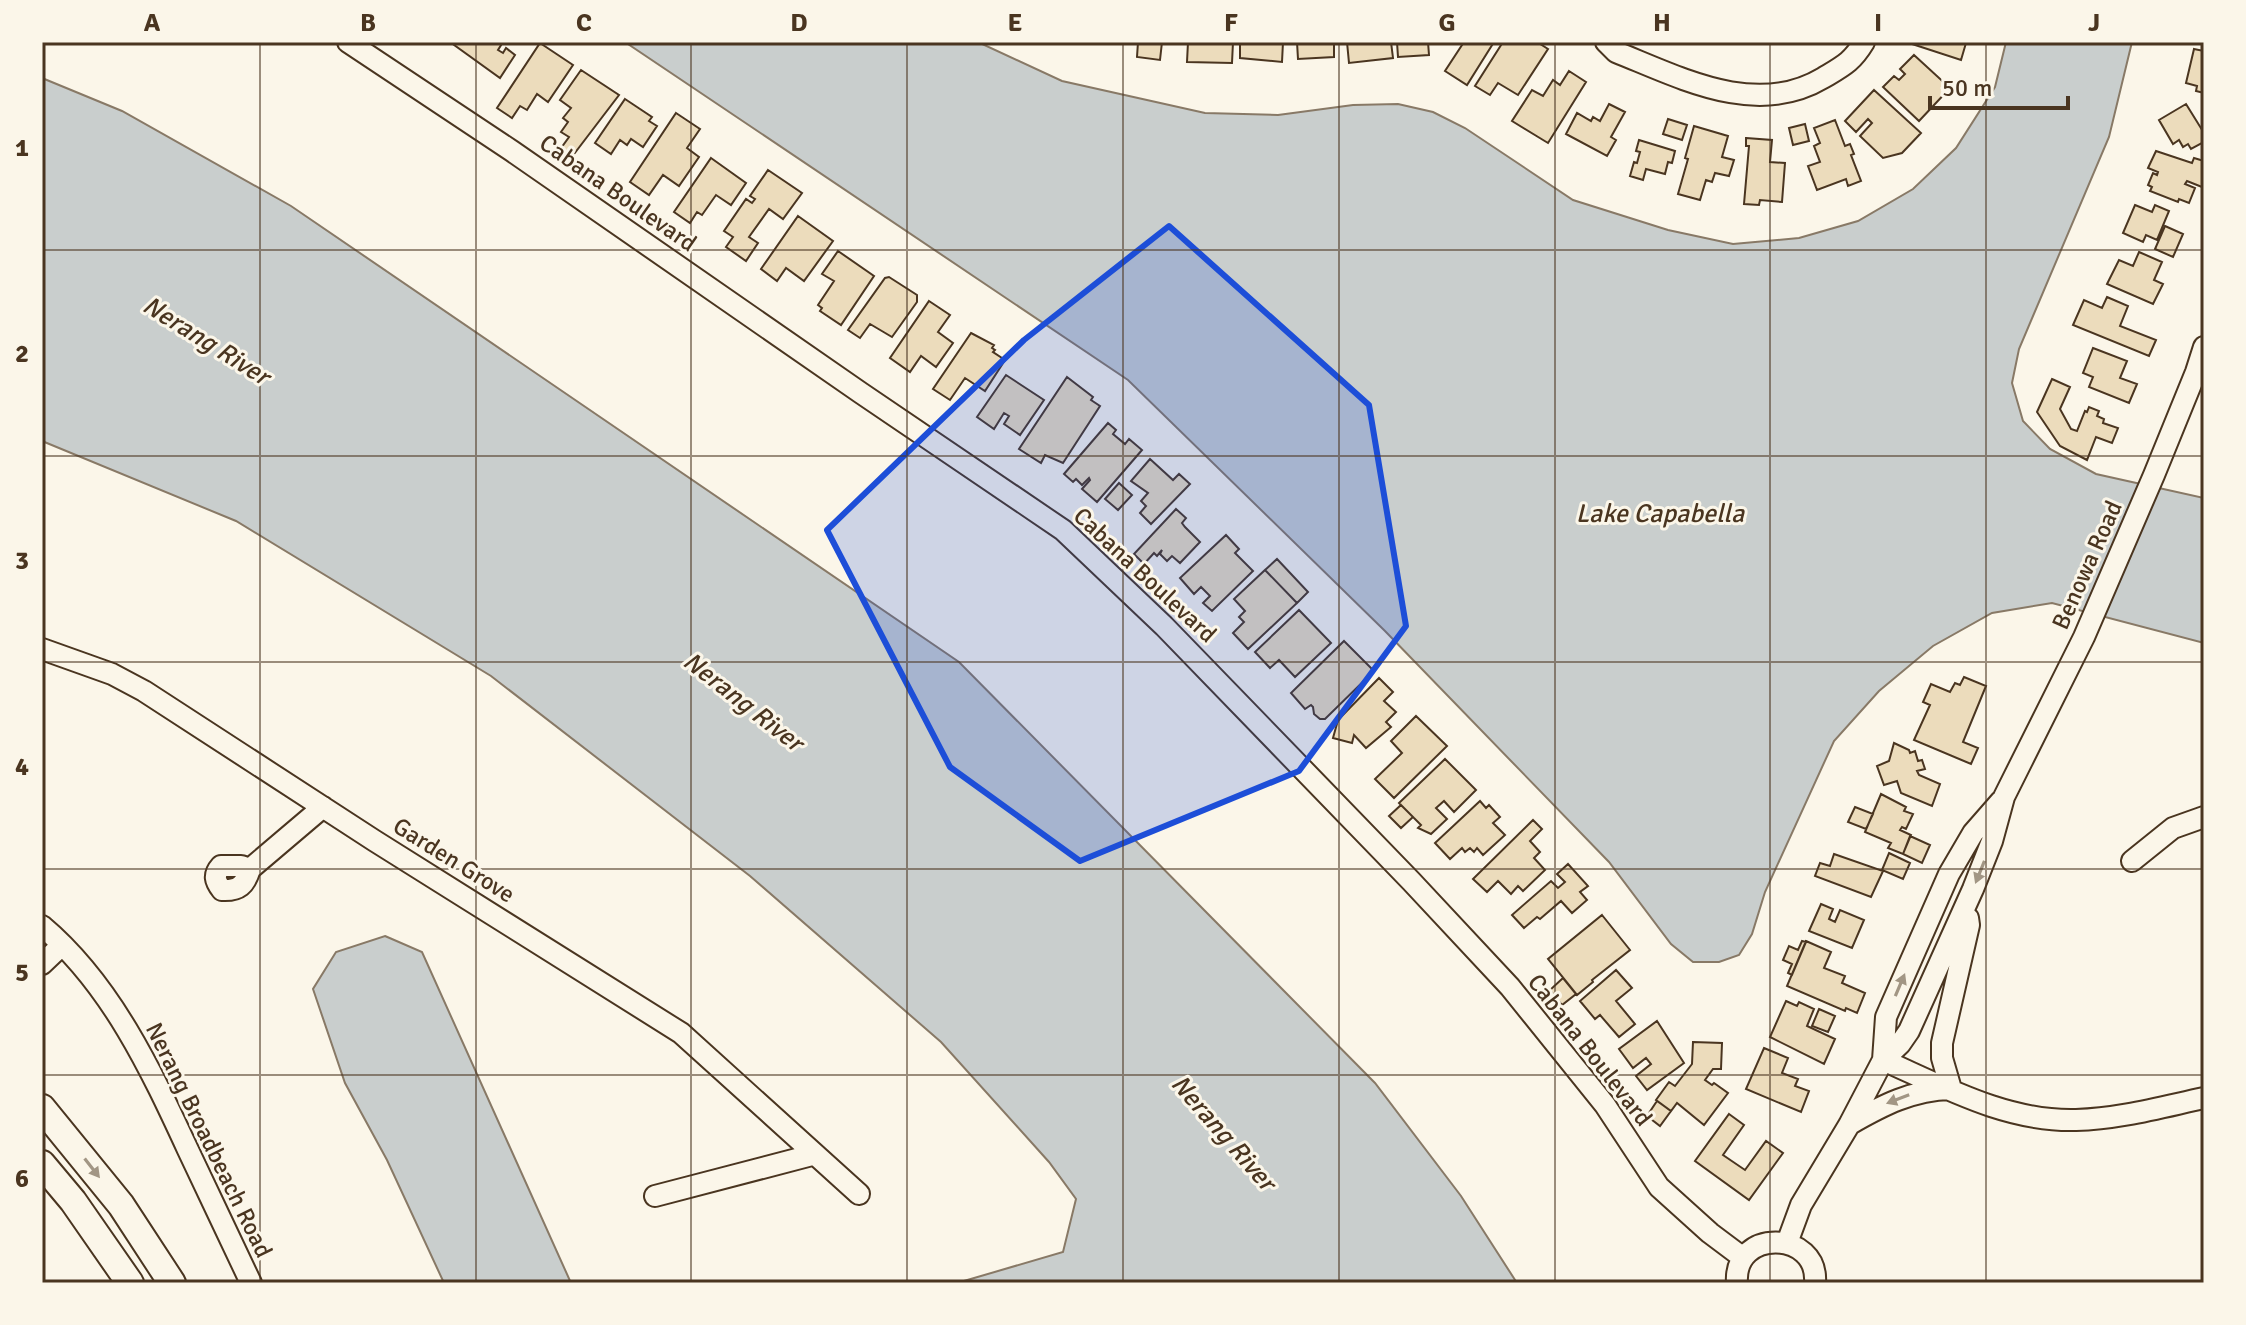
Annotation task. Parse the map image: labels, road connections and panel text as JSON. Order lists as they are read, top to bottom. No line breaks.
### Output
{"streets":{"street":["Cabana Boulevard","Benowa Road","Garden Grove","Nerang Broadbeach Road"]},"water":["Nerang River","Lake Capabella"],"scale_bar":"50 m","grid":{"columns":["A","B","C","D","E","F","G","H","I","J"],"rows":["1","2","3","4","5","6"]}}
